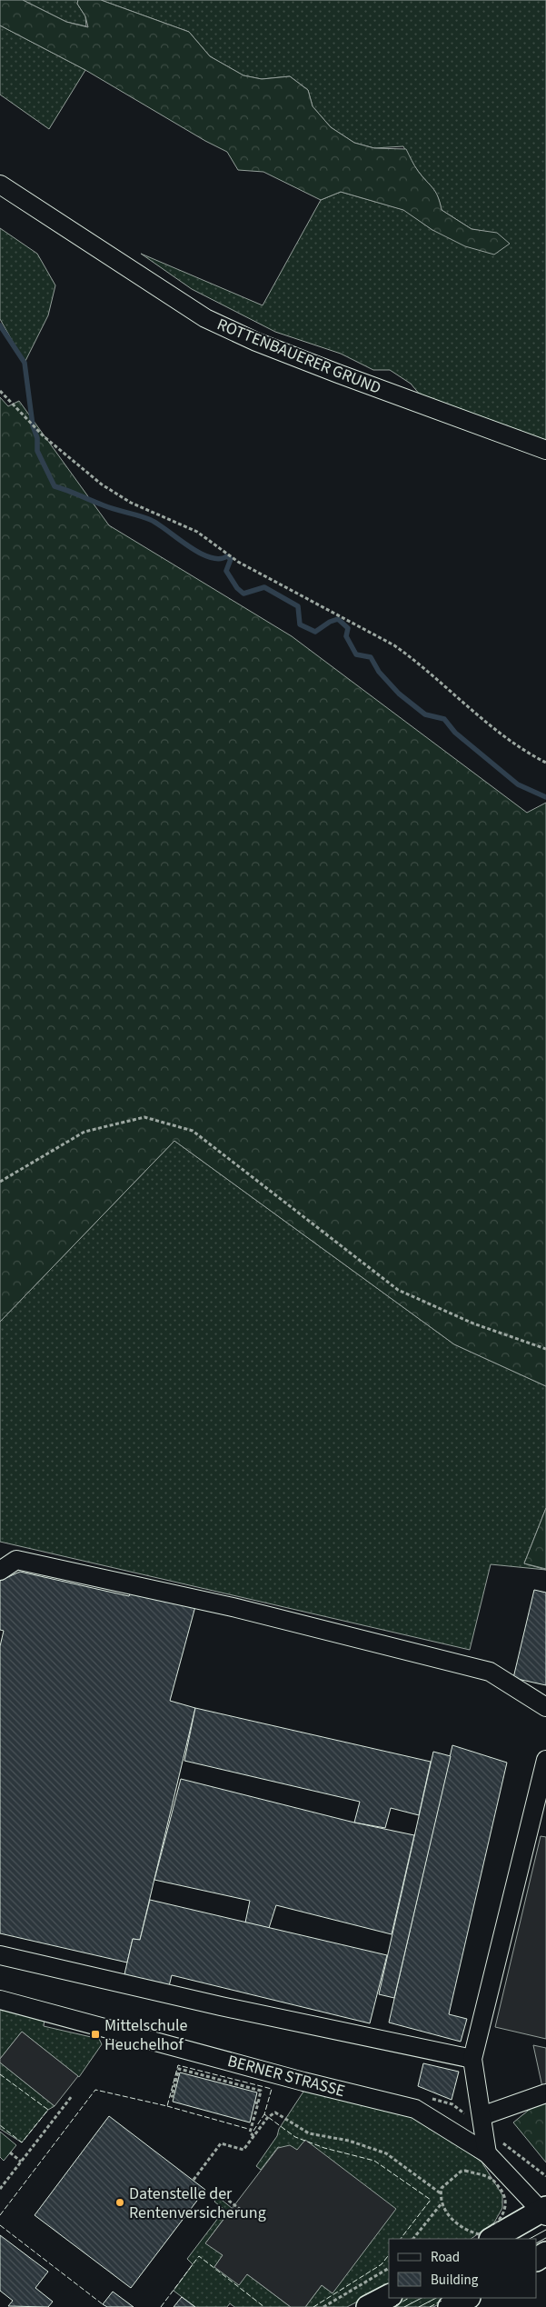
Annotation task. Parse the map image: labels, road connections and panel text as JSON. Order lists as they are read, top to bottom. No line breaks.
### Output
{"streets":{"street":["ROTTENBAUERER GRUND","BERNER STRASSE"]},"places":{"transit":["Mittelschule Heuchelhof"],"other":["Datenstelle der Rentenversicherung"]},"legend":["Road","Building"]}
